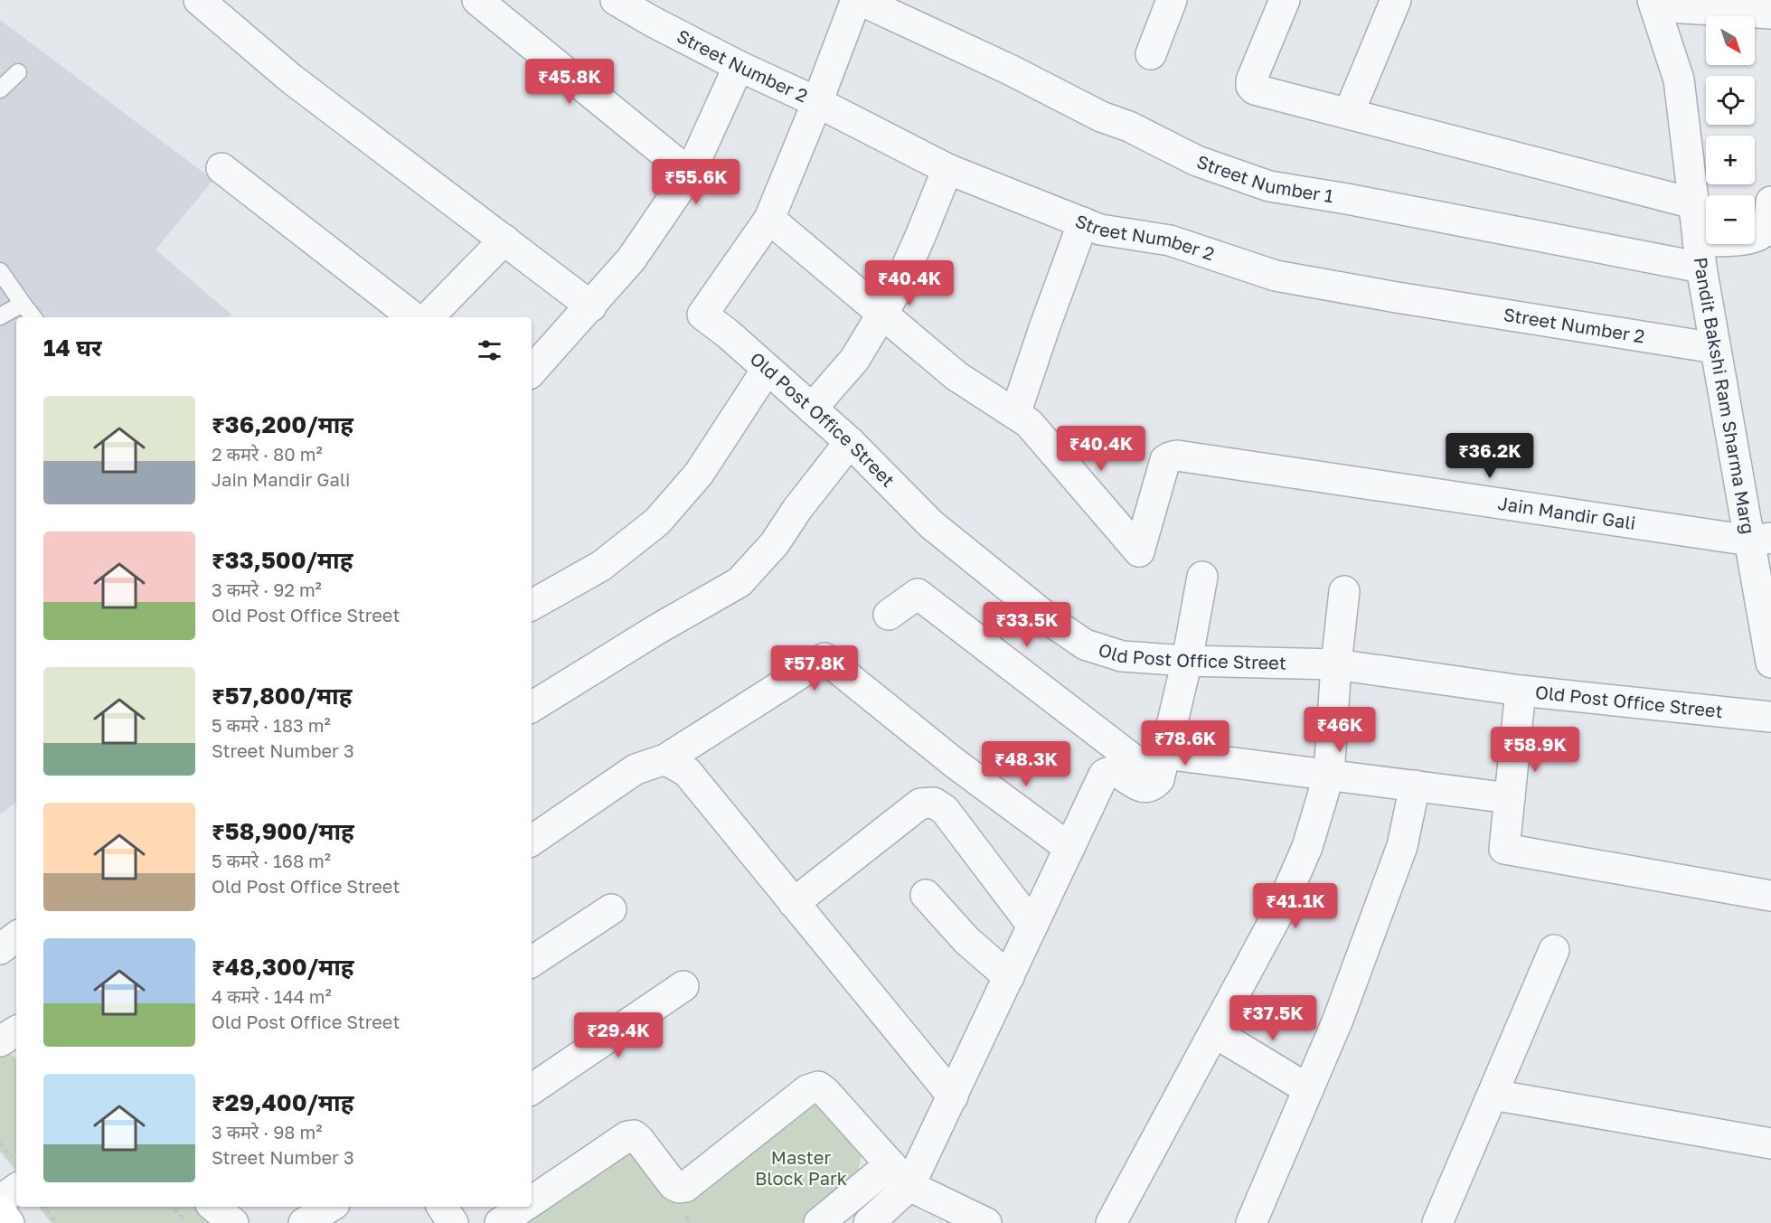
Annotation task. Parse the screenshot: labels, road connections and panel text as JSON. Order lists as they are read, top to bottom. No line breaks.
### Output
{"streets":{"street":["Street Number 2","Street Number 1","Pandit Bakshi Ram Sharma Marg","Old Post Office Street","Jain Mandir Gali"]},"crossings":[["Street Number 2","Pandit Bakshi Ram Sharma Marg"],["Street Number 1","Pandit Bakshi Ram Sharma Marg"],["Pandit Bakshi Ram Sharma Marg","Jain Mandir Gali"]],"parks":["Master Block Park"],"north":"bottom right","page":{"map_buttons":["+","−"],"price":["₹45.8K","₹55.6K","₹40.4K","₹40.4K","₹36.2K","₹33.5K","₹57.8K","₹46K","₹78.6K","₹58.9K","₹48.3K","₹41.1K","₹37.5K","₹29.4K"],"heading":"14 घर","list":[{"name":"₹36,200/माह","note":"2 कमरे · 80 m² · Jain Mandir Gali"},{"name":"₹33,500/माह","note":"3 कमरे · 92 m² · Old Post Office Street"},{"name":"₹57,800/माह","note":"5 कमरे · 183 m² · Street Number 3"},{"name":"₹58,900/माह","note":"5 कमरे · 168 m² · Old Post Office Street"},{"name":"₹48,300/माह","note":"4 कमरे · 144 m² · Old Post Office Street"},{"name":"₹29,400/माह","note":"3 कमरे · 98 m² · Street Number 3"}]}}
